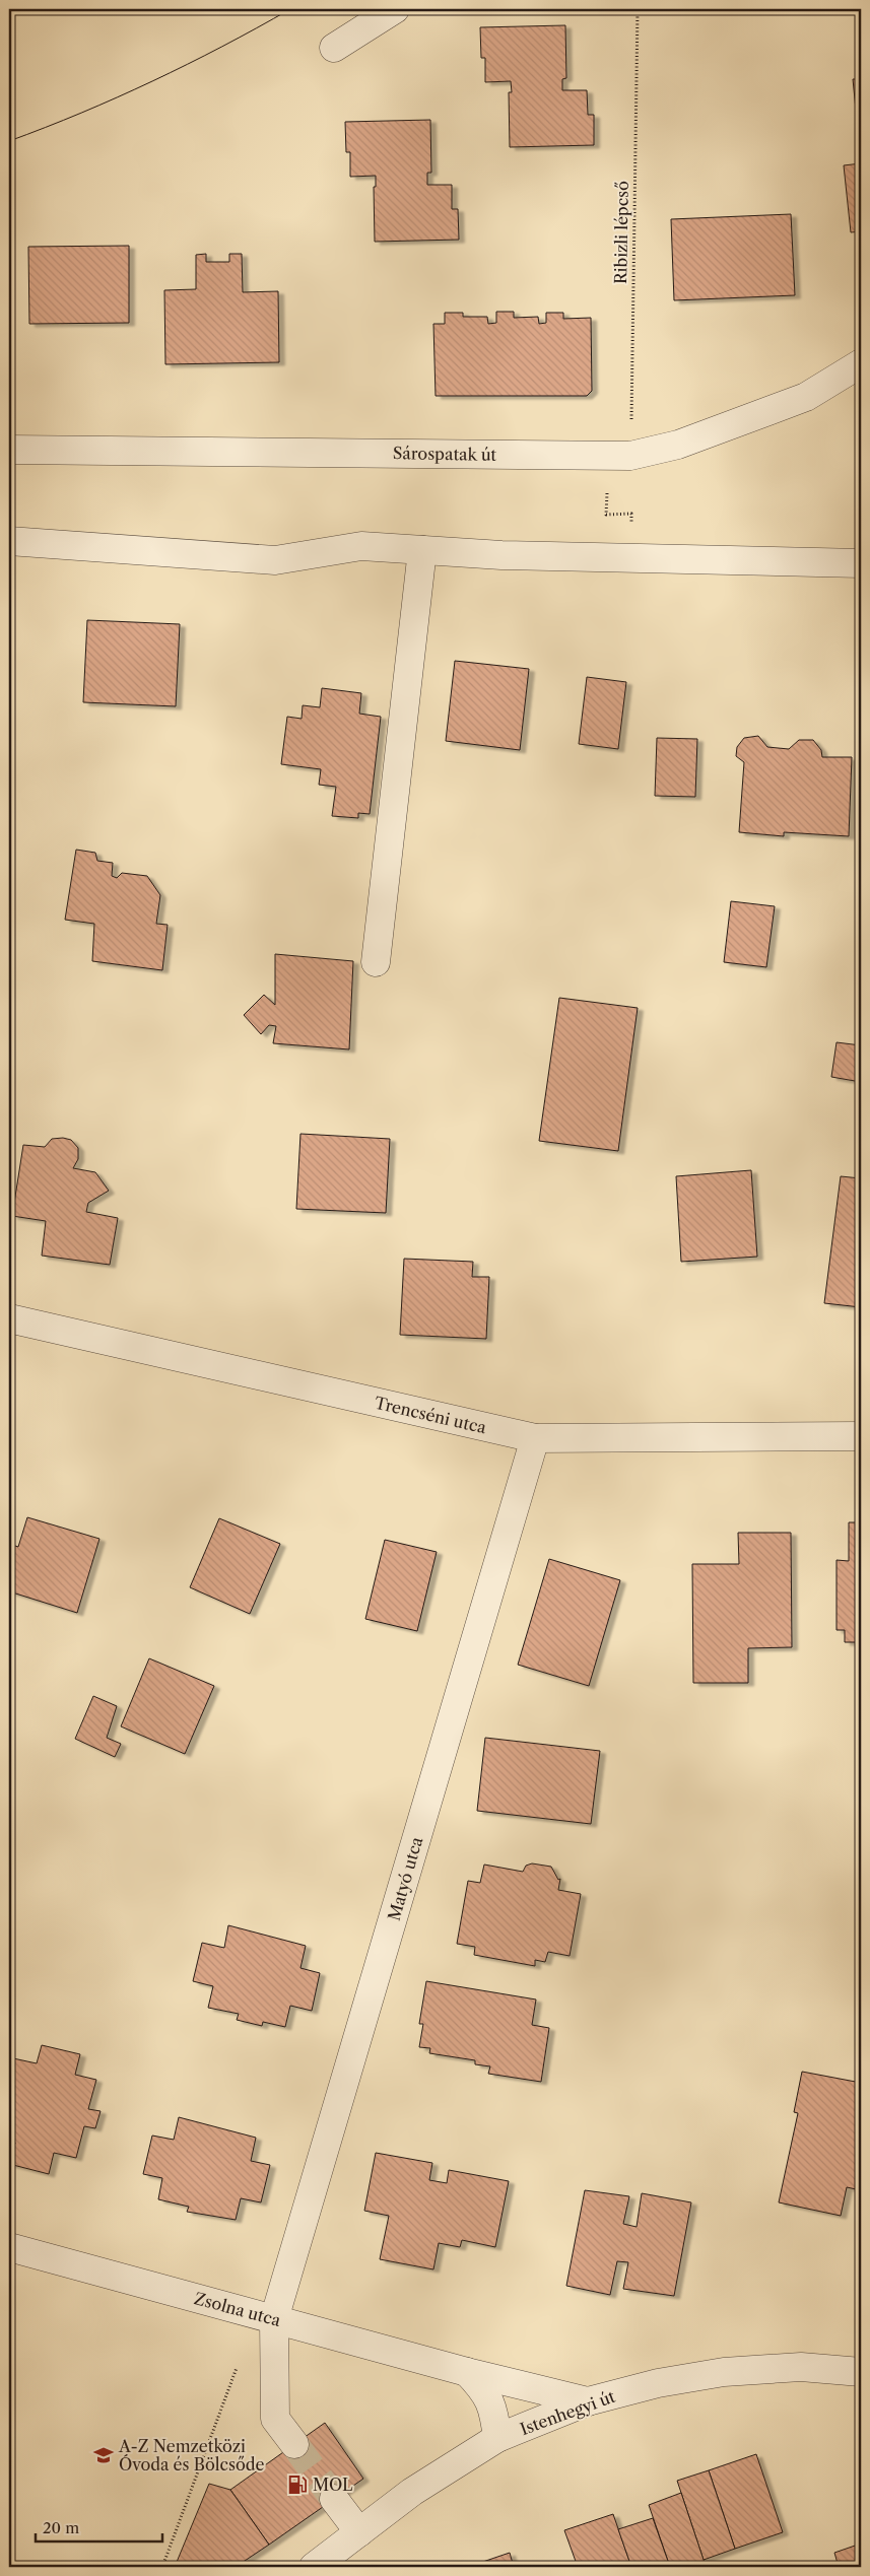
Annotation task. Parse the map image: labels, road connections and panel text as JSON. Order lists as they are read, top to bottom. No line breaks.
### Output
{"streets":{"street":["Sárospatak út","Trencséni utca","Matyó utca","Zsolna utca","Istenhegyi út"],"path":["Ribizli lépcső"]},"crossings":[["Ribizli lépcső","Sárospatak út"],["Trencséni utca","Matyó utca"],["Matyó utca","Zsolna utca"],["Zsolna utca","Istenhegyi út"]],"places":{"school or university":["A-Z Nemzetközi Óvoda és Bölcsőde"],"fuel station":["MOL"]},"scale_bar":"20 m"}
